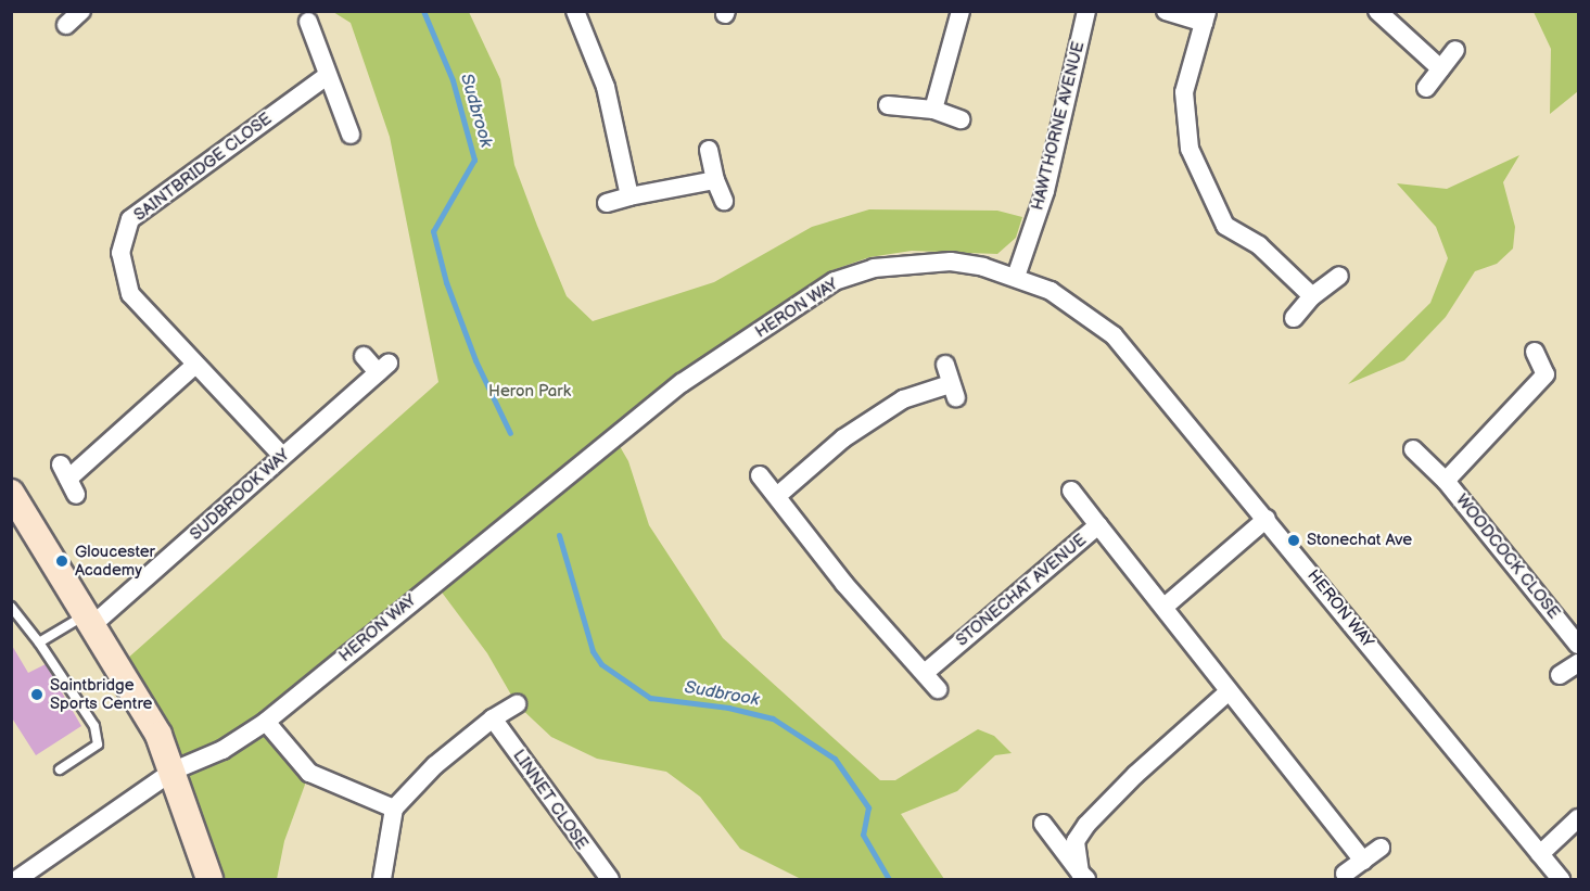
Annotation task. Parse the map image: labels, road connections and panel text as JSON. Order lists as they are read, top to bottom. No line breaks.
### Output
{"streets":{"street":["HAWTHORNE AVENUE","SAINTBRIDGE CLOSE","HERON WAY","SUDBROOK WAY","WOODCOCK CLOSE","STONECHAT AVENUE","LINNET CLOSE"]},"crossings":[["HAWTHORNE AVENUE","HERON WAY"],["SAINTBRIDGE CLOSE","SUDBROOK WAY"]],"water":["Sudbrook"],"parks":["Heron Park"],"places":["Stonechat Ave","Gloucester Academy","Saintbridge Sports Centre"]}
